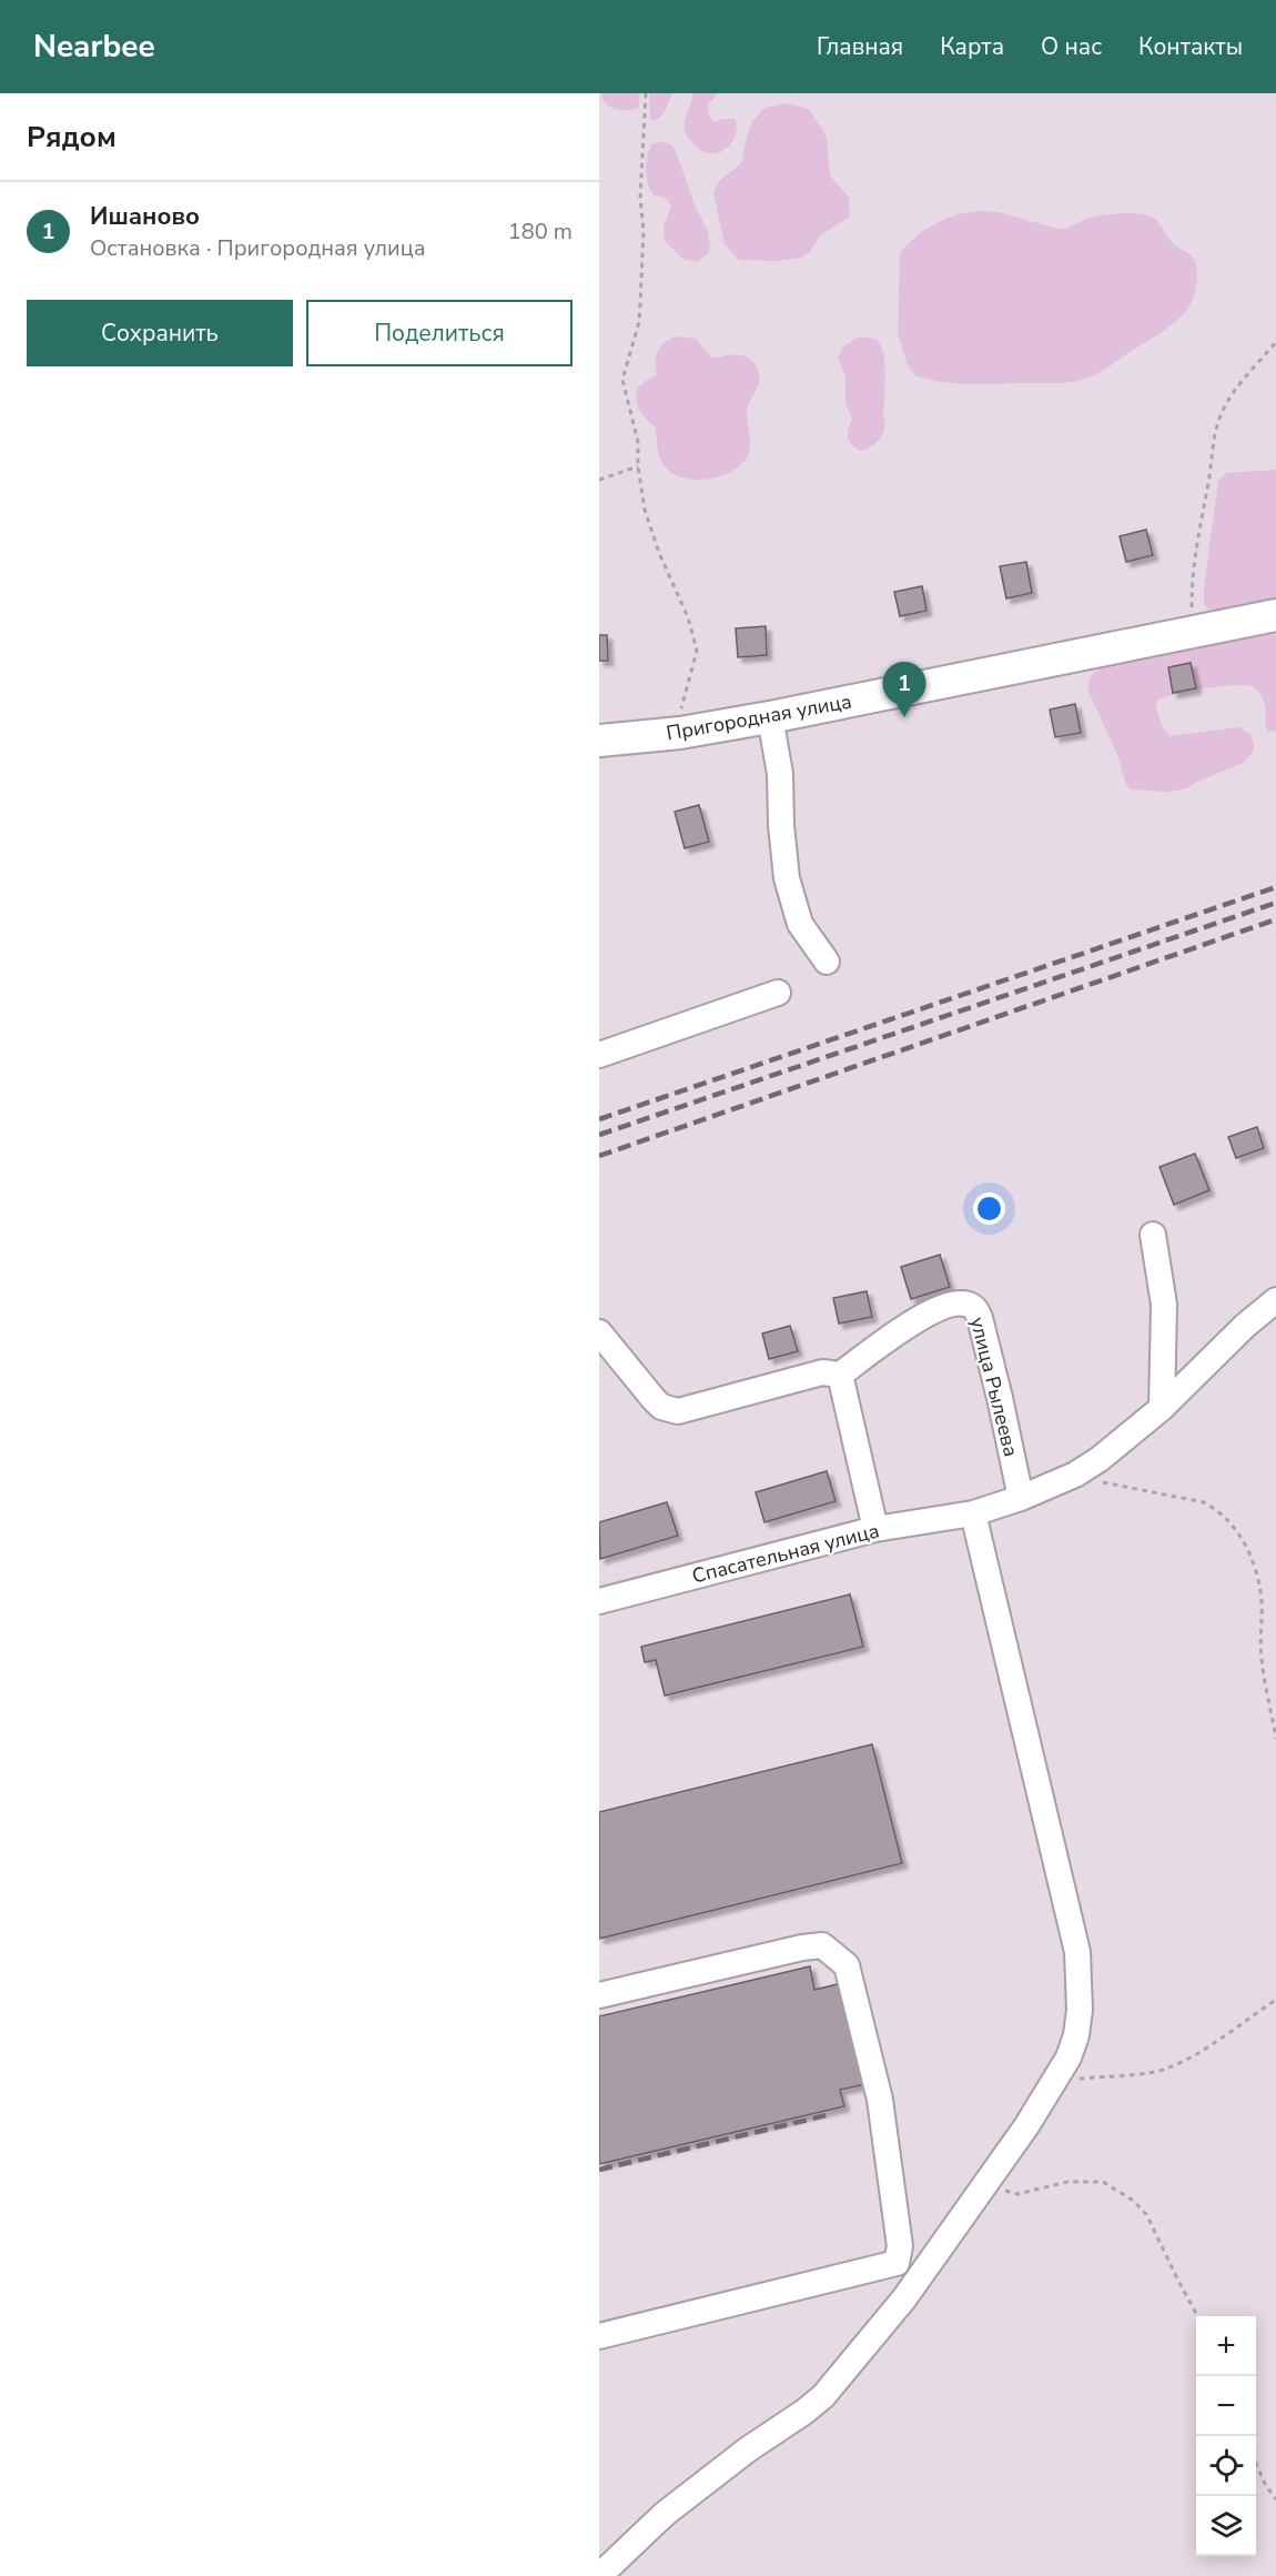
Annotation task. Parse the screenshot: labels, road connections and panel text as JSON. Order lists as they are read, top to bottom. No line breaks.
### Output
{"streets":{"main road":["Пригородная улица"],"street":["улица Рылеева","Спасательная улица"]},"crossings":[["улица Рылеева","Спасательная улица"]],"page":{"header":"Nearbee","nav":["Главная","Карта","О нас","Контакты"],"heading":"Рядом","list":[{"mark":"1","name":"Ишаново","note":"Остановка · Пригородная улица","value":"180 m"}],"buttons":["Сохранить","Поделиться"],"pins":"1","map_buttons":["+","−"]}}
